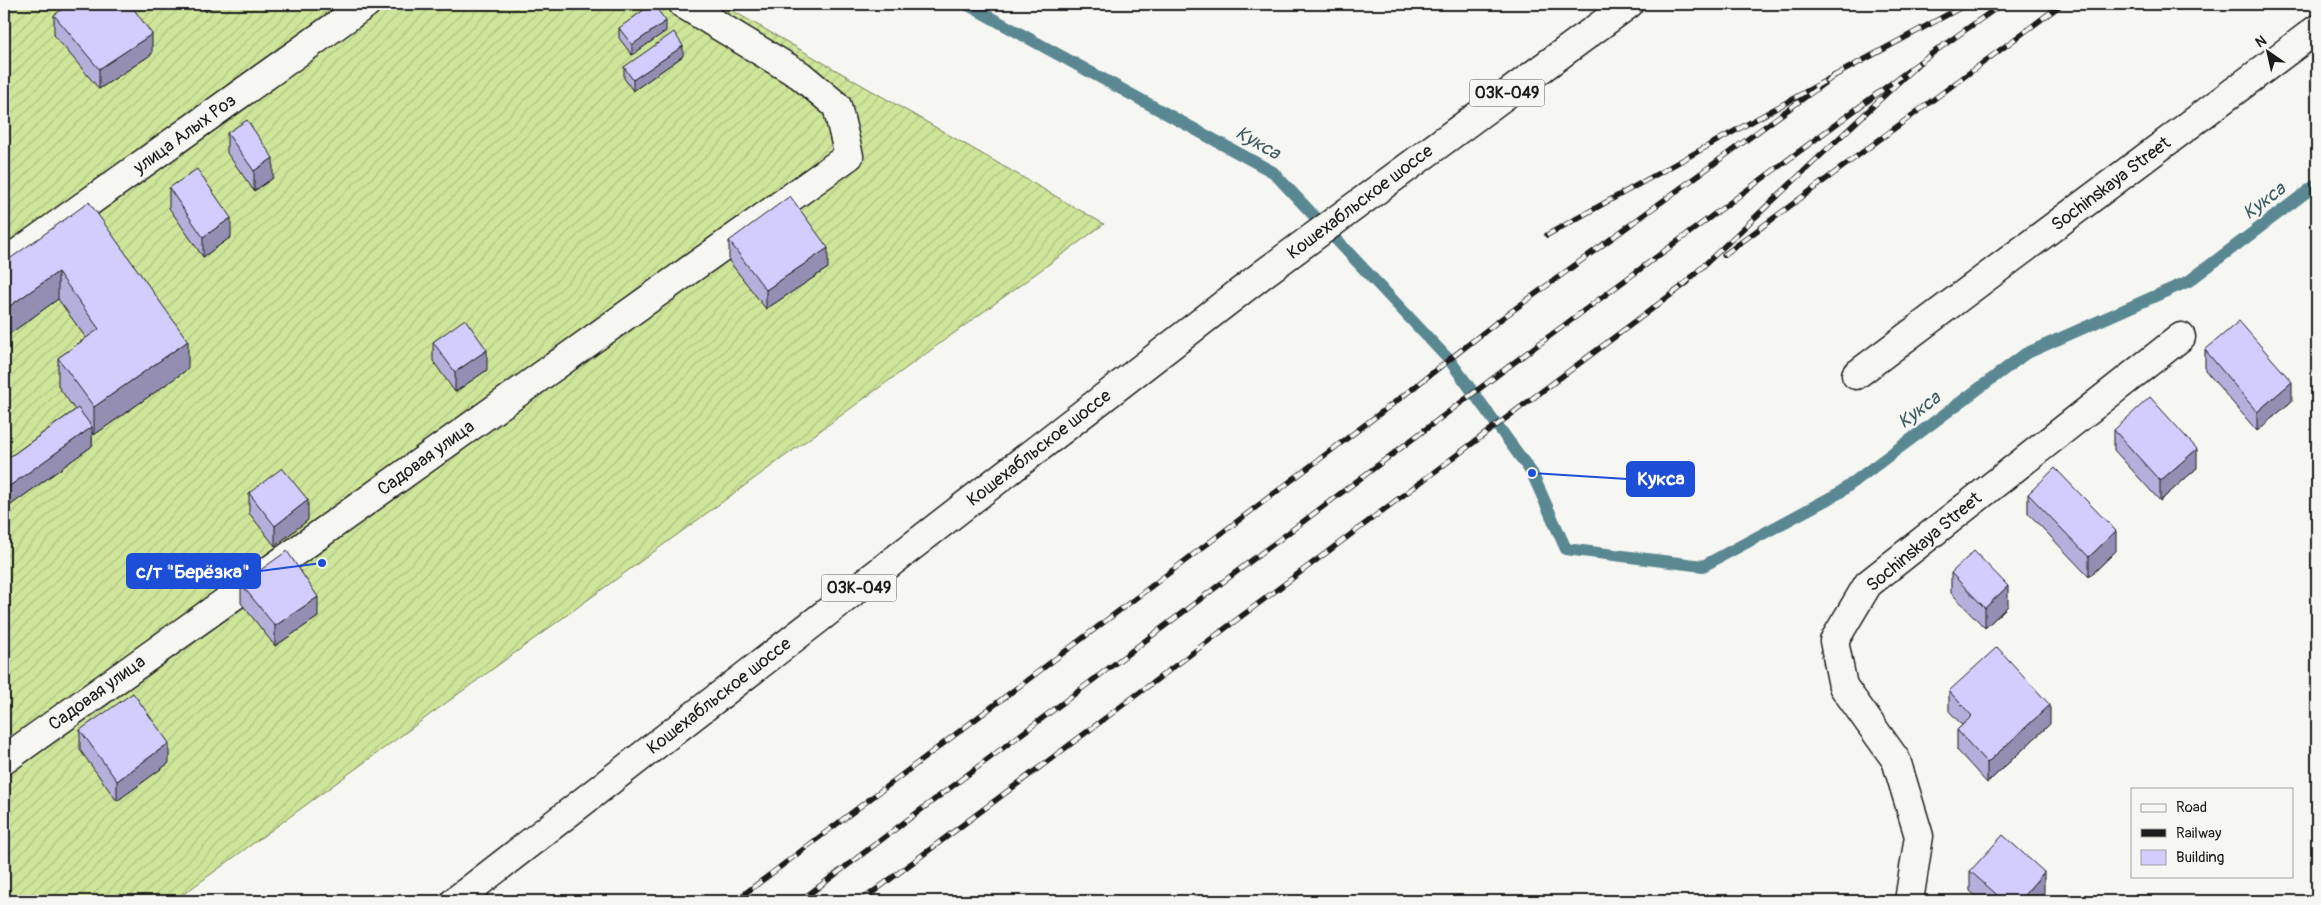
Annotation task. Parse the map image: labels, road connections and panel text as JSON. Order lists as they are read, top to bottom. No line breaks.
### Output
{"streets":{"street":["03К-049","улица Алых Роз","Sochinskaya Street","Кошехабльское шоссе","Садовая улица"]},"water":["Кукса"],"places":["Кукса","с/т \"Берёзка\""],"legend":["Road","Railway","Building"],"north":"top left"}
